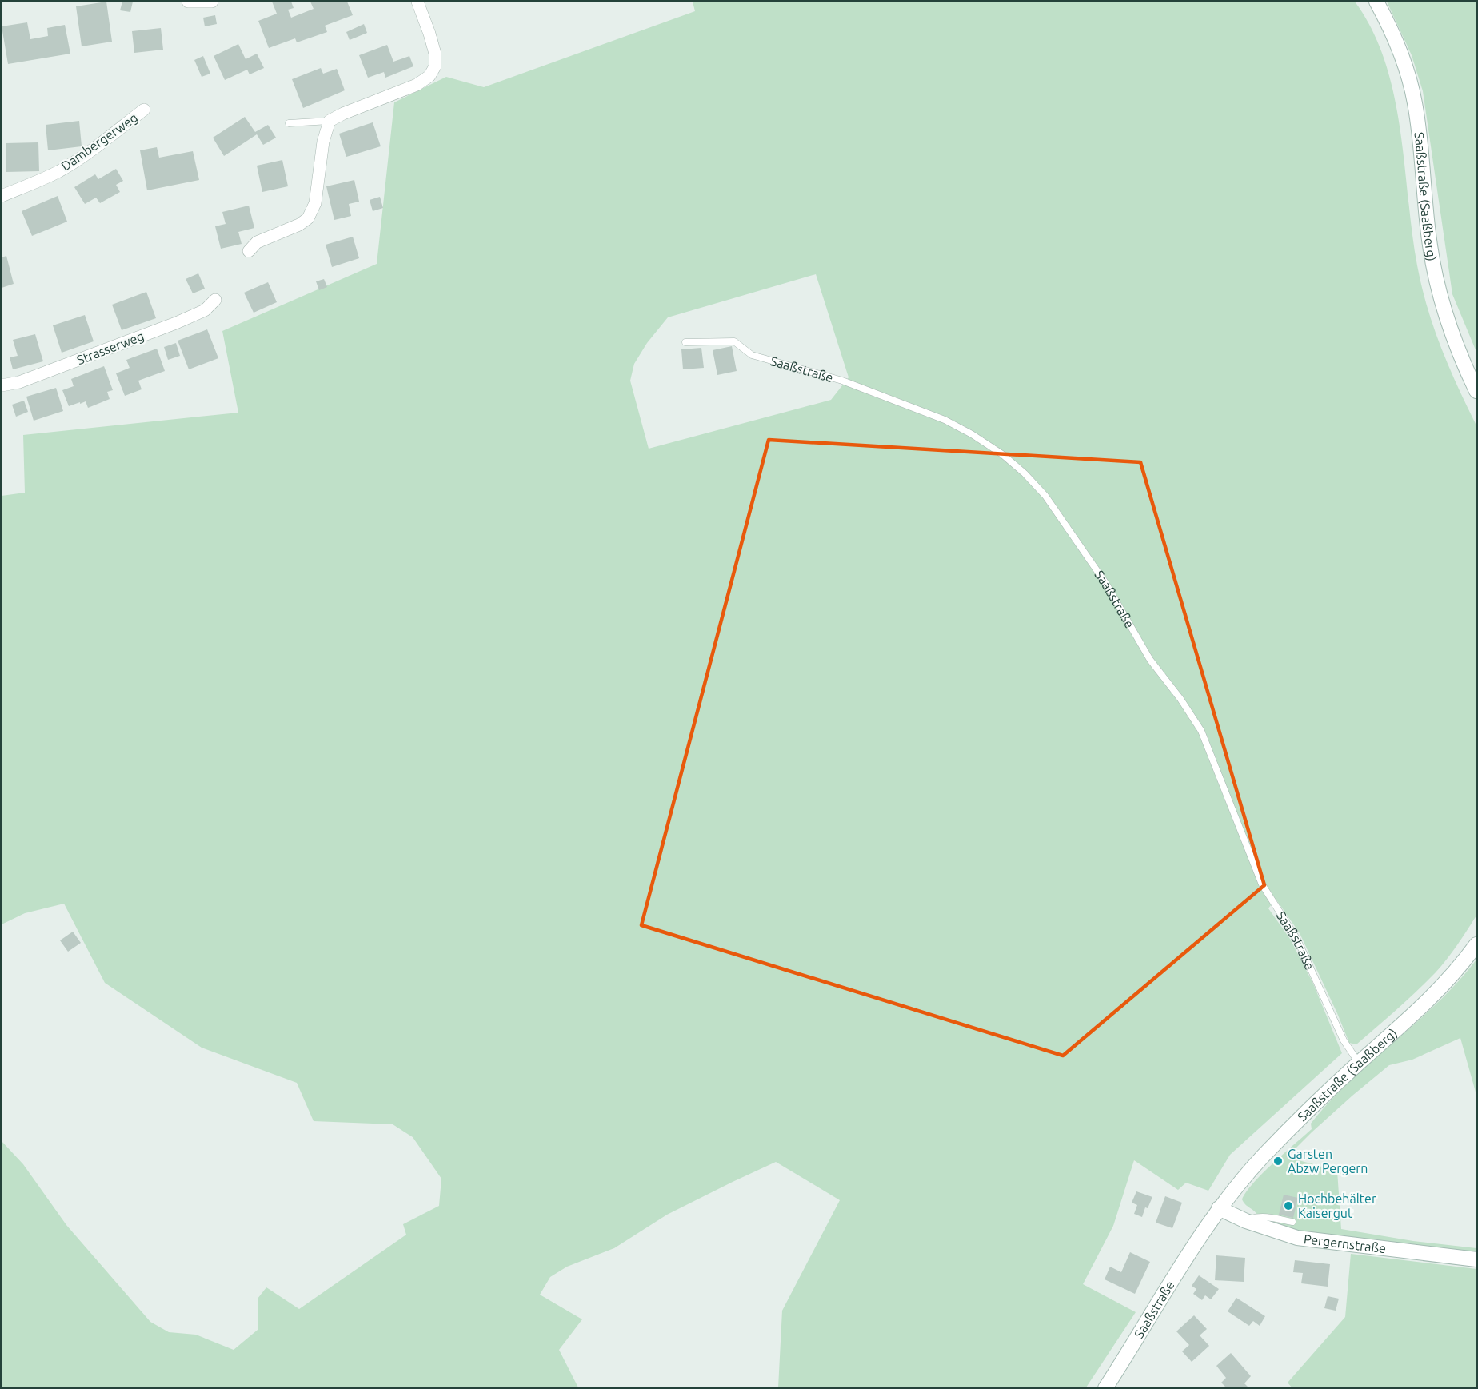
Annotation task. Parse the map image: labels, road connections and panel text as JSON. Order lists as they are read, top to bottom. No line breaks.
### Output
{"streets":{"street":["Dambergerweg","Saaßstraße (Saaßberg)","Strasserweg","Saaßstraße","Pergernstraße"]},"crossings":[["Saaßstraße (Saaßberg)","Saaßstraße"],["Saaßstraße (Saaßberg)","Pergernstraße"],["Saaßstraße","Pergernstraße"]],"places":["Garsten Abzw Pergern","Hochbehälter Kaisergut"]}
